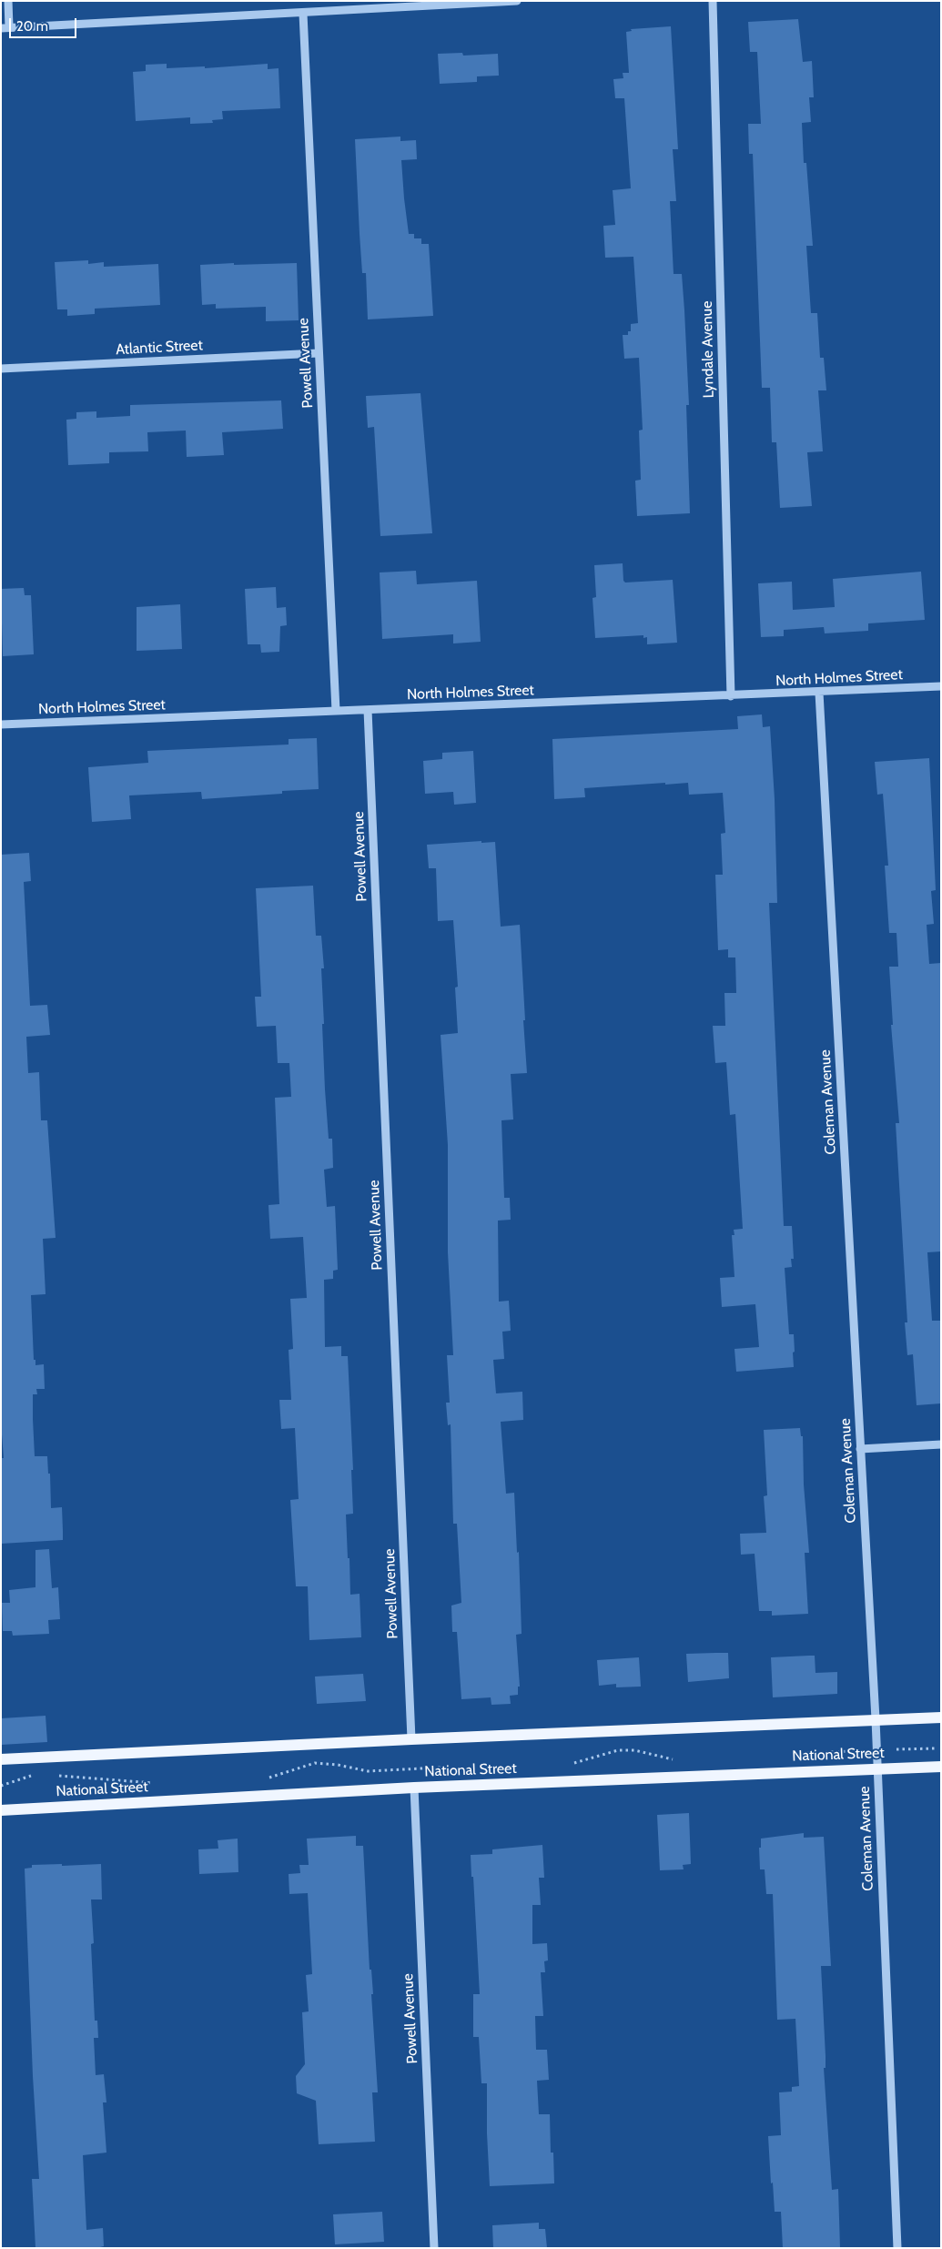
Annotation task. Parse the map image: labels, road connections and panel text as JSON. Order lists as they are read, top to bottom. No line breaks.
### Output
{"streets":{"main road":["National Street"],"street":["Atlantic Street","Lyndale Avenue","Powell Avenue","North Holmes Street","Coleman Avenue"]},"crossings":[["Atlantic Street","Powell Avenue"],["Lyndale Avenue","North Holmes Street"],["Powell Avenue","North Holmes Street"],["Powell Avenue","National Street"],["North Holmes Street","Coleman Avenue"],["Coleman Avenue","National Street"]],"scale_bar":"20 m"}
